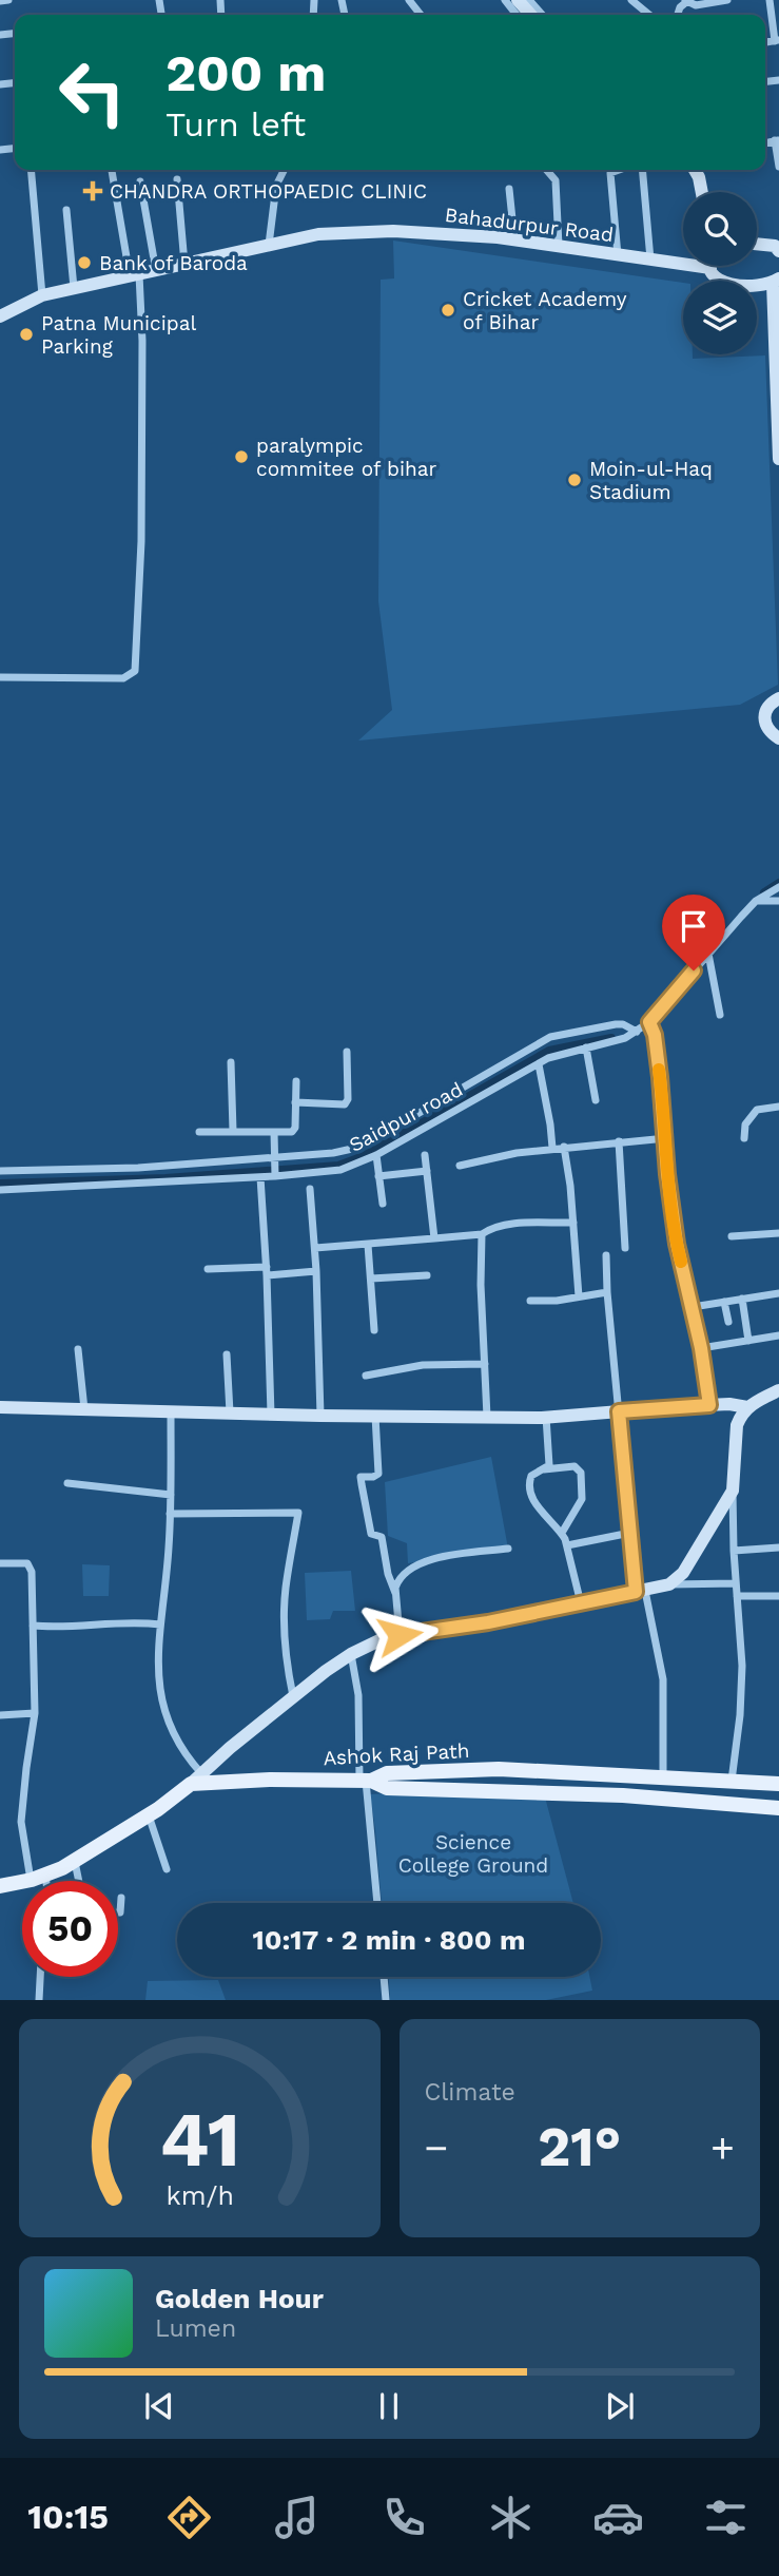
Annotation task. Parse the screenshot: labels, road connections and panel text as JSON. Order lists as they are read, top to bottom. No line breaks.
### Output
{"streets":{"main road":["Bahadurpur Road","Ashok Raj Path"],"street":["Saidpur road"]},"parks":["Science College Ground"],"places":{"health":["CHANDRA ORTHOPAEDIC CLINIC"],"other":["Bank of Baroda","Cricket Academy of Bihar","Patna Municipal Parking","paralympic commitee of bihar","Moin-ul-Haq Stadium"]},"page":{"turn":["200 m","Turn left"],"limit":"50","trip":"10:17 · 2 min · 800 m","tile":"Climate","heat":["−","21°","+"],"song":["Golden Hour","Lumen"],"tabs":"10:15","gauge":["41","km/h"]}}
